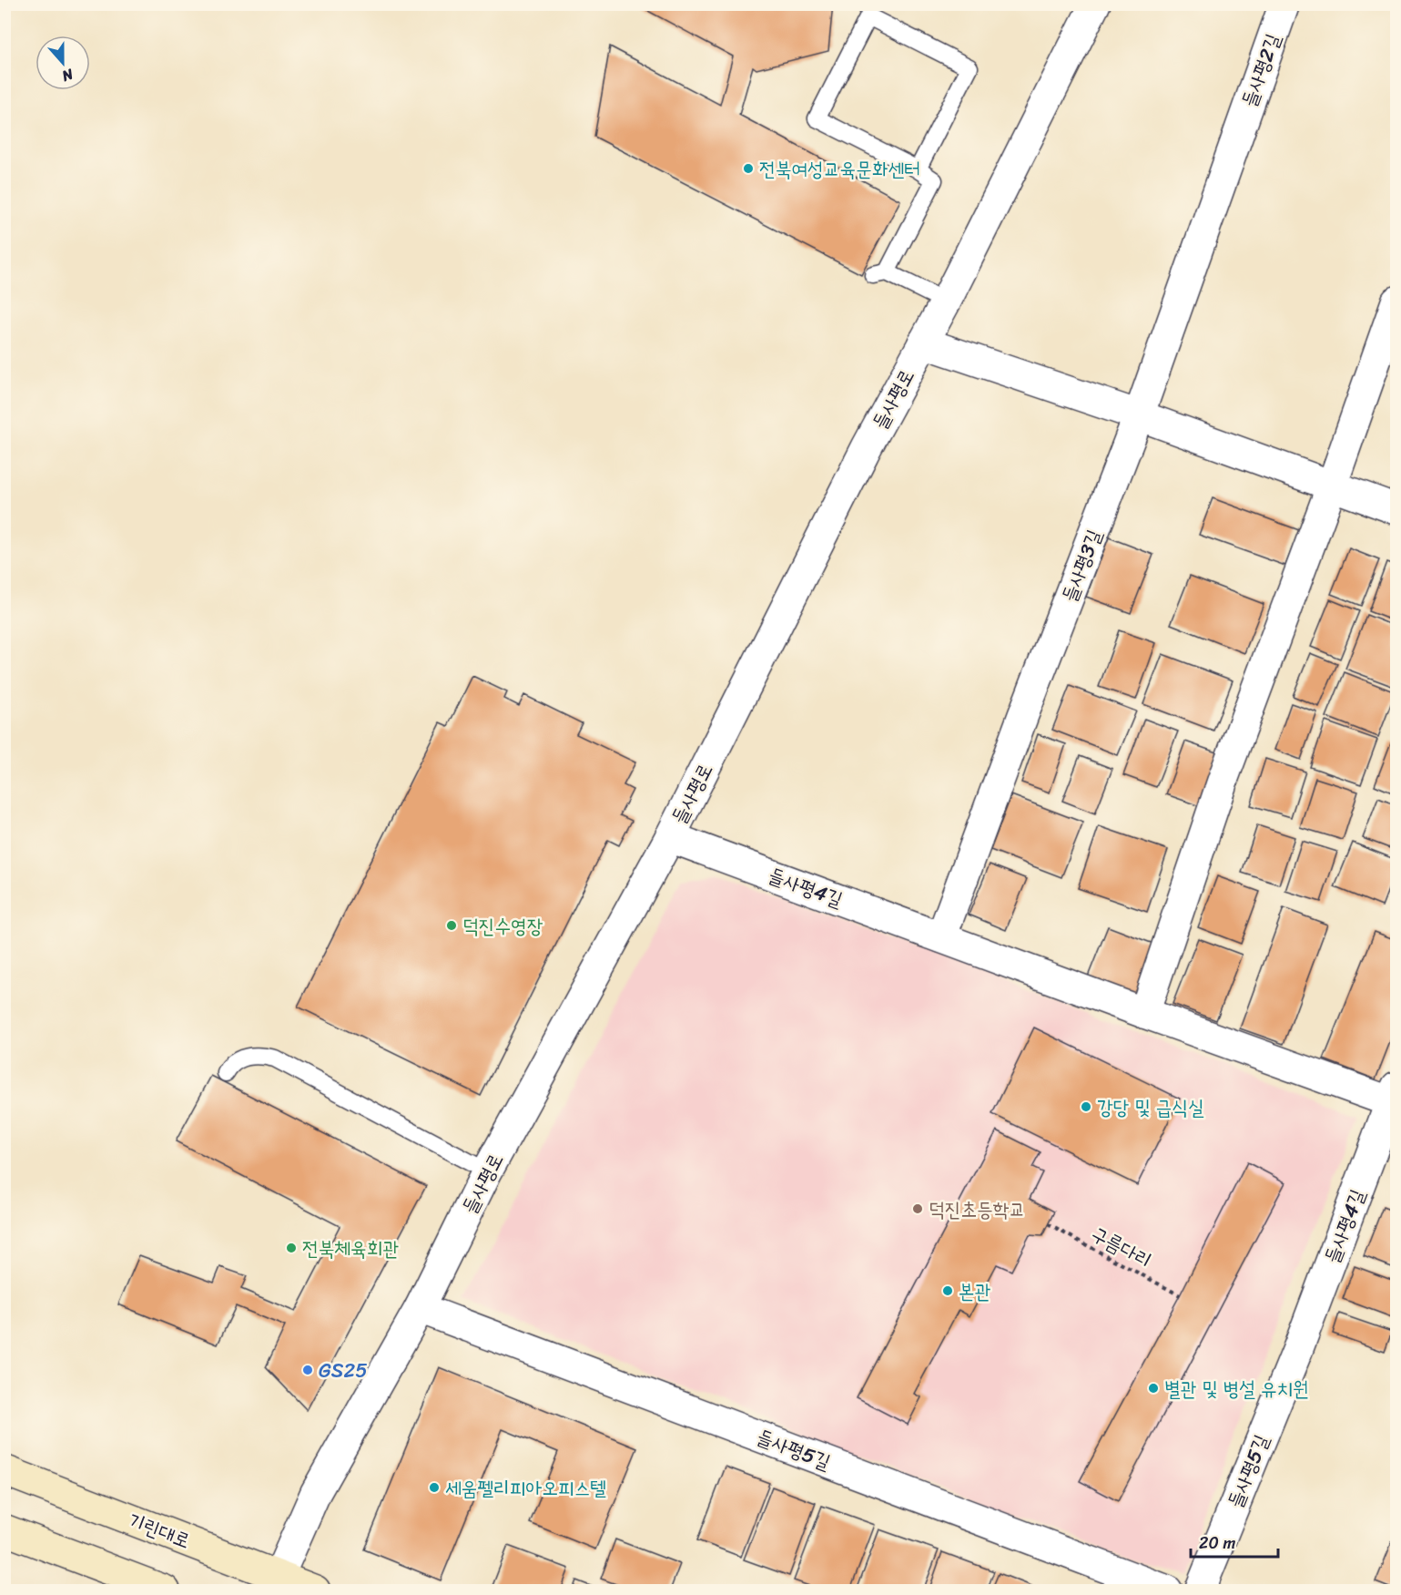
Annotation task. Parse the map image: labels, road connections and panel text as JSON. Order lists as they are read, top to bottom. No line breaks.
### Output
{"streets":{"street":["들사평2길","들사평로","들사평3길","들사평4길","들사평5길","기린대로"],"path":["구름다리"]},"crossings":[["들사평2길","들사평3길"],["들사평로","들사평4길"],["들사평로","들사평5길"],["들사평로","기린대로"],["들사평3길","들사평4길"],["들사평4길","들사평5길"]],"places":["전북여성교육문화센터","덕진수영장","강당 및 급식실","덕진초등학교","전북체육회관","본관","GS25","별관 및 병설 유치원","세움펠리피아오피스텔"],"scale_bar":"20 m","north":"bottom"}
